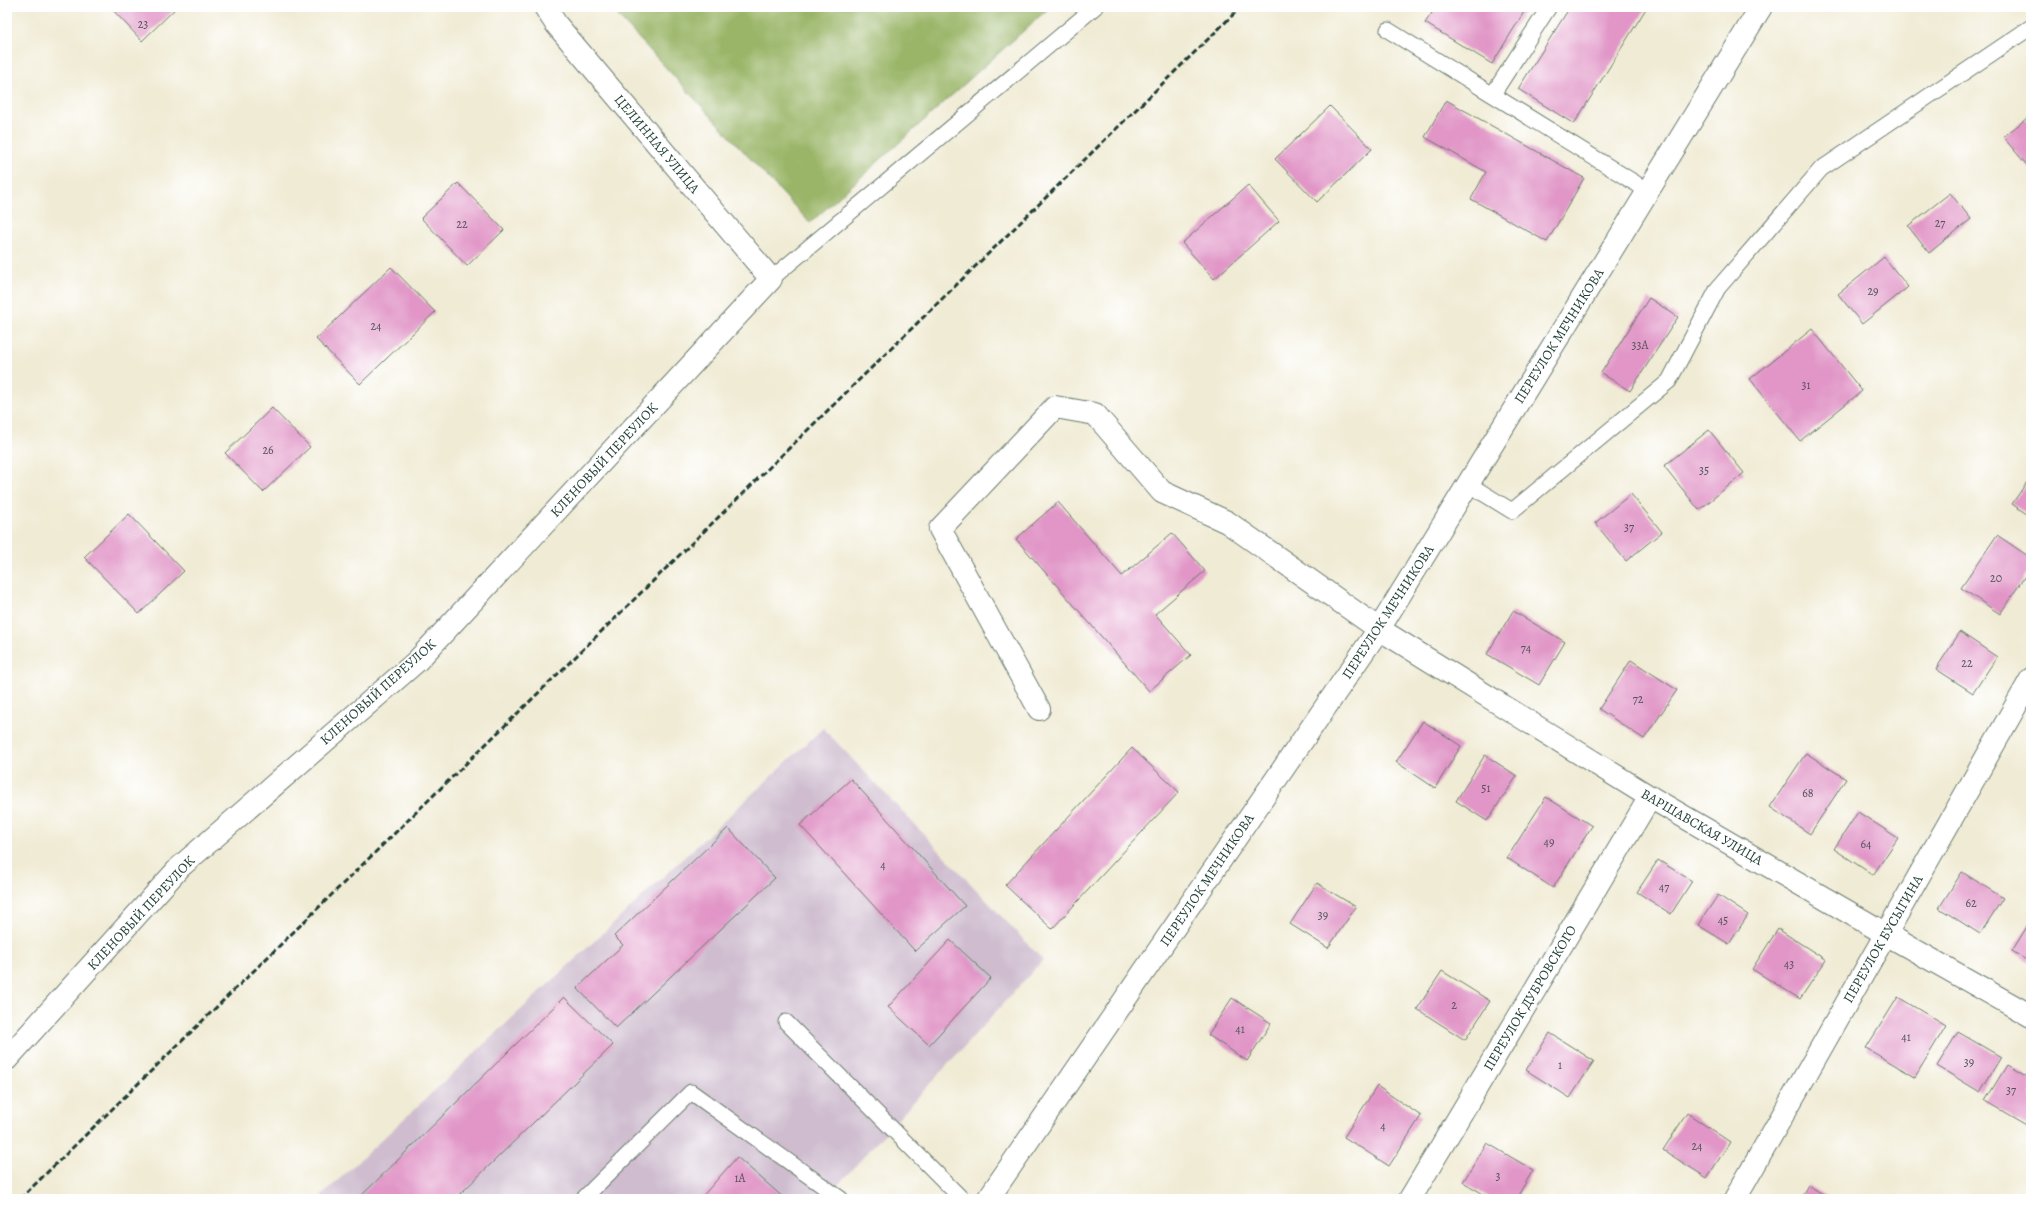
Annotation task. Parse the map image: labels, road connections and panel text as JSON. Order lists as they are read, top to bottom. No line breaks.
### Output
{"streets":{"street":["ЦЕЛИННАЯ УЛИЦА","ПЕРЕУЛОК МЕЧНИКОВА","КЛЕНОВЫЙ ПЕРЕУЛОК","ВАРШАВСКАЯ УЛИЦА","ПЕРЕУЛОК БУСЫГИНА","ПЕРЕУЛОК ДУБРОВСКОГО"]},"crossings":[["ЦЕЛИННАЯ УЛИЦА","КЛЕНОВЫЙ ПЕРЕУЛОК"],["ПЕРЕУЛОК МЕЧНИКОВА","ВАРШАВСКАЯ УЛИЦА"],["ВАРШАВСКАЯ УЛИЦА","ПЕРЕУЛОК БУСЫГИНА"],["ВАРШАВСКАЯ УЛИЦА","ПЕРЕУЛОК ДУБРОВСКОГО"]],"house_numbers":["23","27","22","29","24","33А","31","26","35","37","20","74","22","72","51","68","49","64","4","47","62","39","45","43","2","41","41","39","1","37","4","24","3","1А"]}
